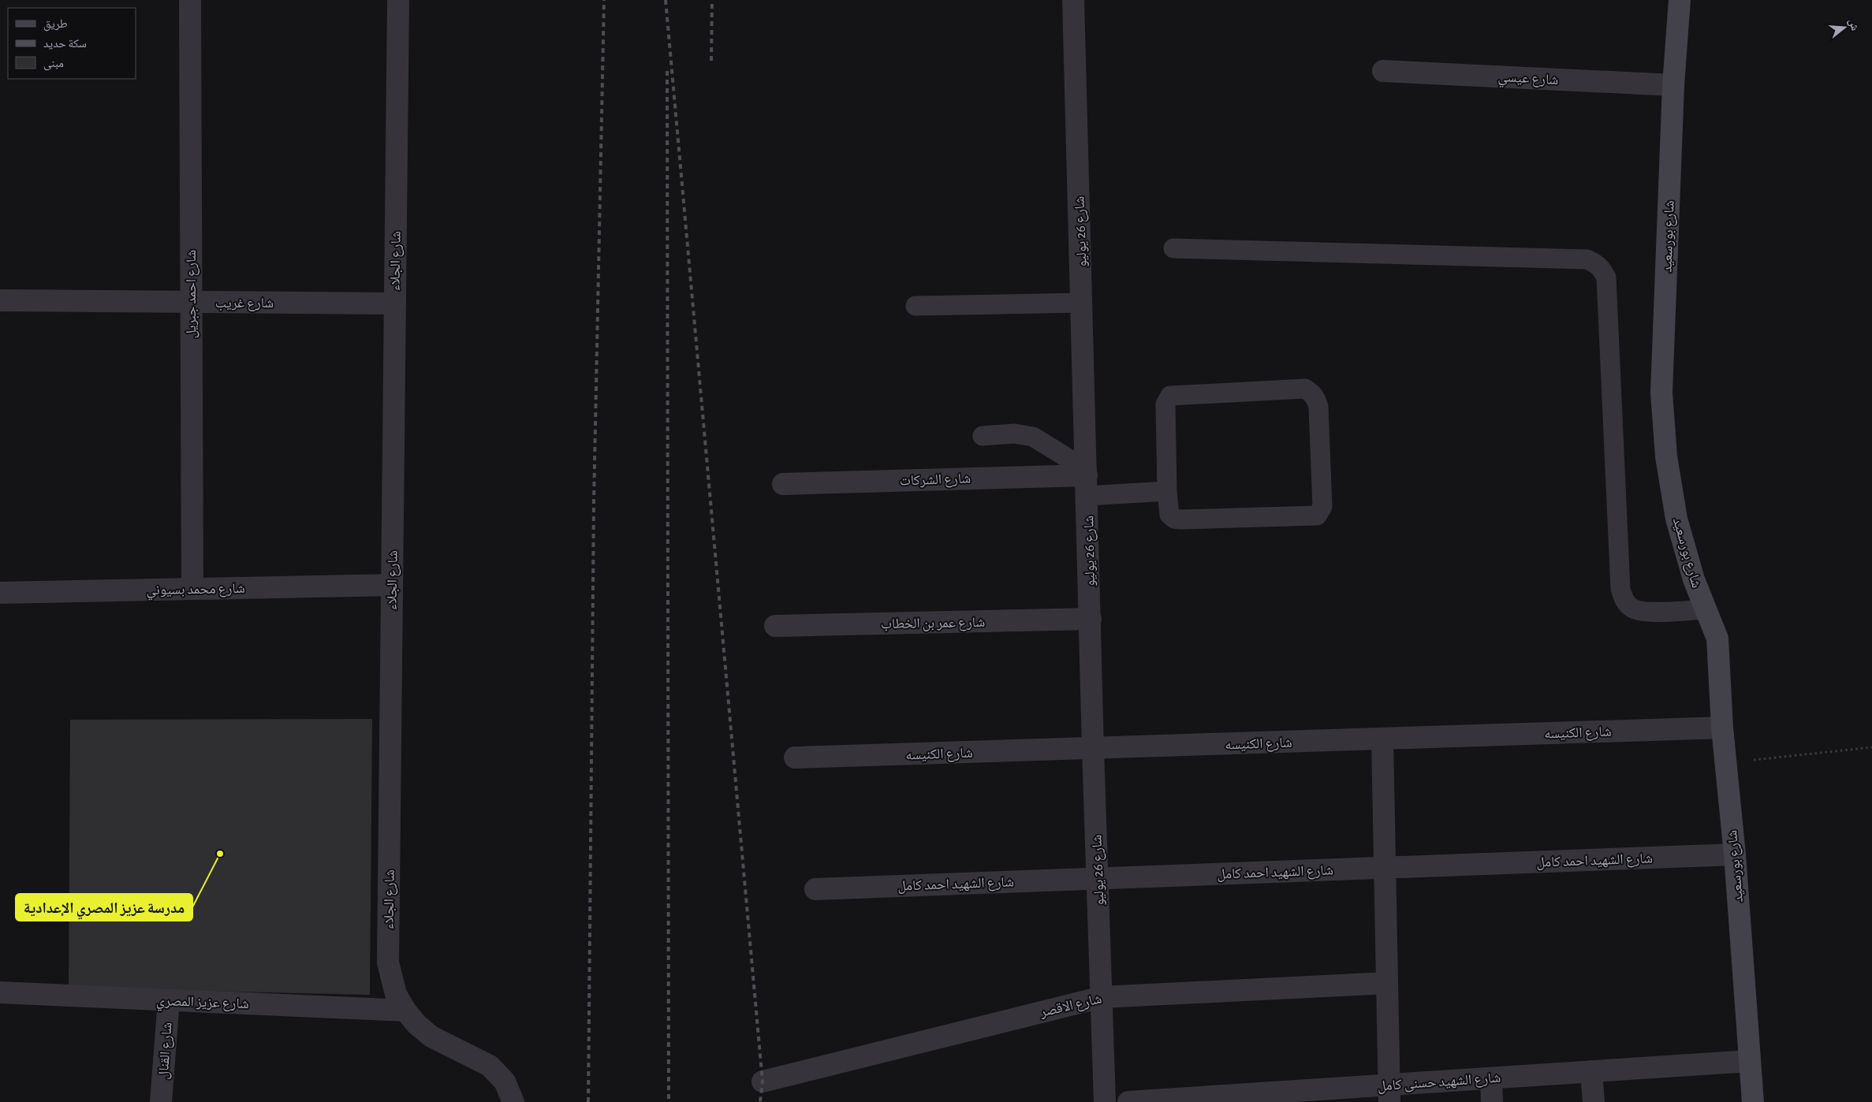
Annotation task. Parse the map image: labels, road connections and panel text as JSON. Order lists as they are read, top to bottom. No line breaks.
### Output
{"streets":{"street":["شارع عيسي","شارع 26 يوليو","شارع بورسعيد","شارع الجلاء","شارع احمد جبريل","شارع غريب","شارع الشركات","شارع محمد بسيوني","شارع عمر بن الخطاب","شارع الكنيسه","شارع الشهيد احمد كامل","شارع عزيز المصري","شارع الاقصر","شارع القنال","شارع الشهيد حسنى كامل"]},"crossings":[["شارع عيسي","شارع بورسعيد"],["شارع 26 يوليو","شارع الشركات"],["شارع 26 يوليو","شارع عمر بن الخطاب"],["شارع 26 يوليو","شارع الكنيسه"],["شارع 26 يوليو","شارع الشهيد احمد كامل"],["شارع 26 يوليو","شارع الاقصر"],["شارع بورسعيد","شارع الكنيسه"],["شارع بورسعيد","شارع الشهيد احمد كامل"],["شارع بورسعيد","شارع الشهيد حسنى كامل"],["شارع الجلاء","شارع غريب"],["شارع الجلاء","شارع محمد بسيوني"],["شارع الجلاء","شارع عزيز المصري"],["شارع احمد جبريل","شارع غريب"],["شارع احمد جبريل","شارع محمد بسيوني"],["شارع عزيز المصري","شارع القنال"]],"places":["مدرسة عزيز المصري الإعدادية"],"legend":["طريق","سكة حديد","مبنى"],"north":"right"}
